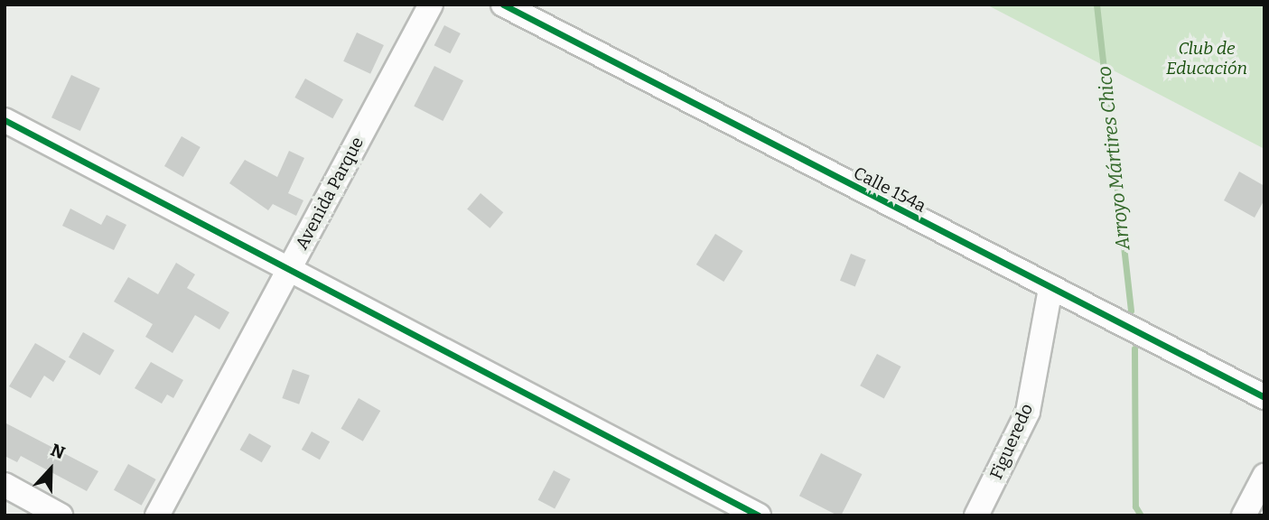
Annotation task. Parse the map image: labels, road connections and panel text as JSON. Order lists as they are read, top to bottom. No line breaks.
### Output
{"streets":{"street":["Calle 154a","Avenida Parque","Figueredo"]},"crossings":[["Calle 154a","Figueredo"]],"water":["Arroyo Mártires Chico"],"parks":["Club de Educación"],"north":"top"}
